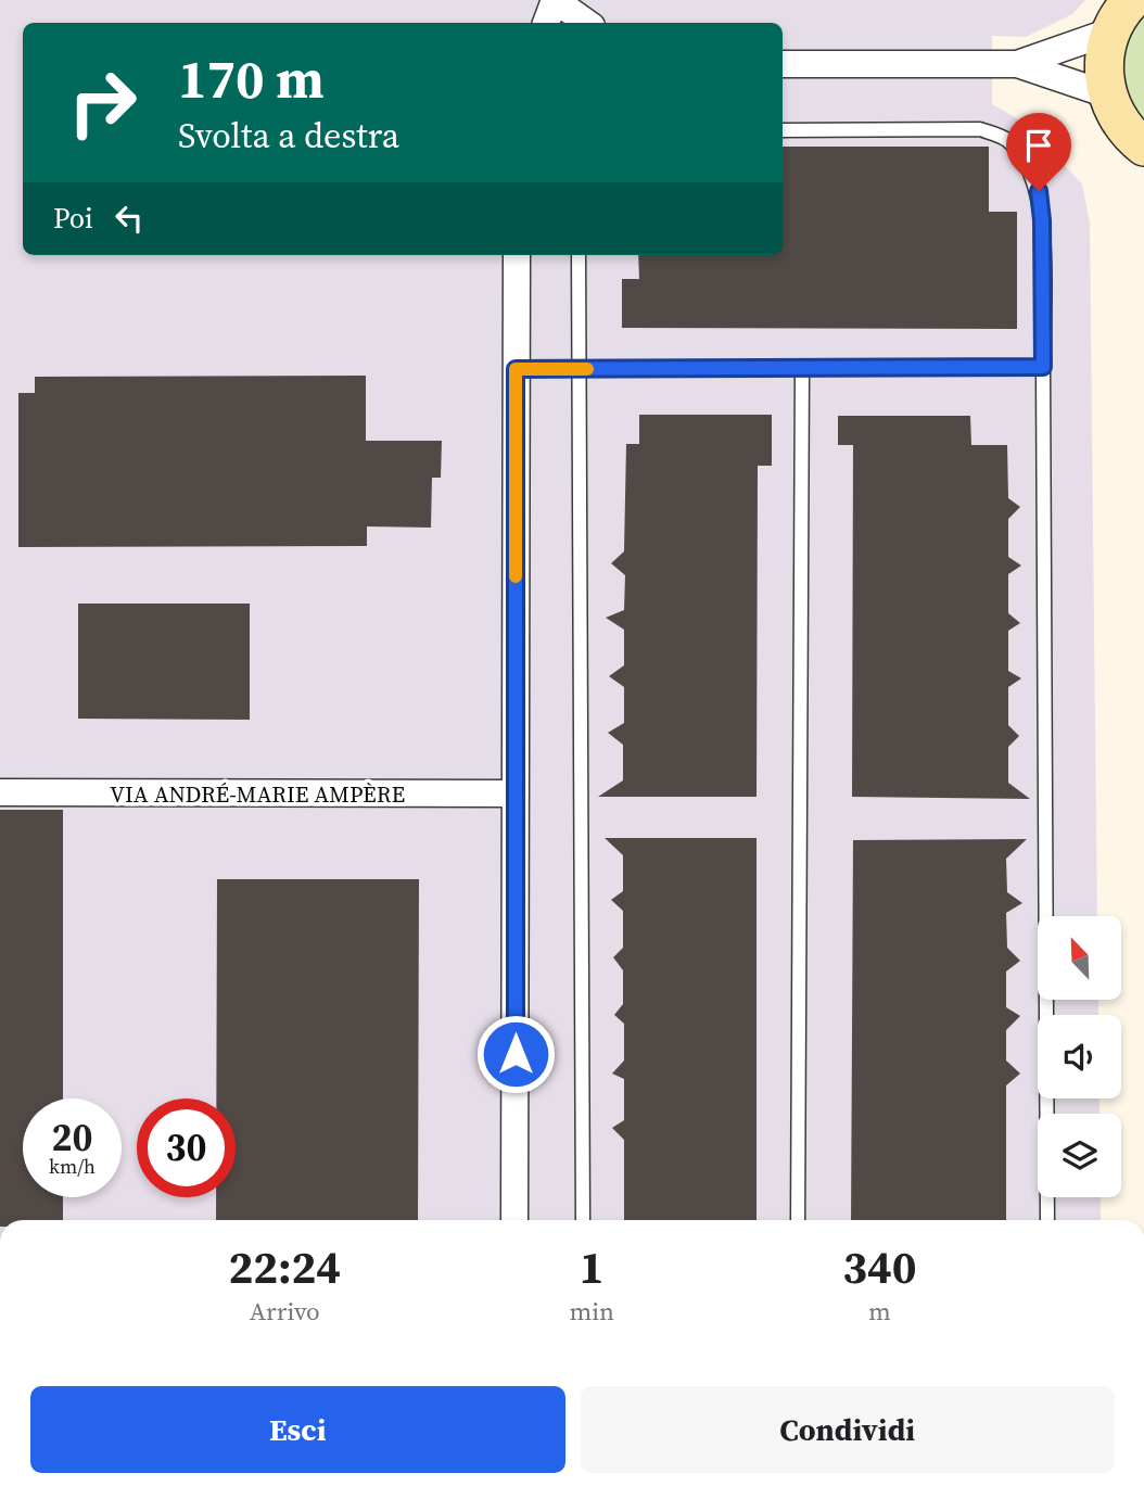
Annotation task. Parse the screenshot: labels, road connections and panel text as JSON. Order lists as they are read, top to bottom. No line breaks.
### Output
{"streets":{"street":["VIA ANDRÉ-MARIE AMPÈRE"]},"north":"top left","page":{"turn":["170 m","Svolta a destra"],"then":"Poi","speed":"20 km/h","limit":"30","eta":["22:24","Arrivo","1","min","340","m"],"buttons":["Esci","Condividi"]}}
